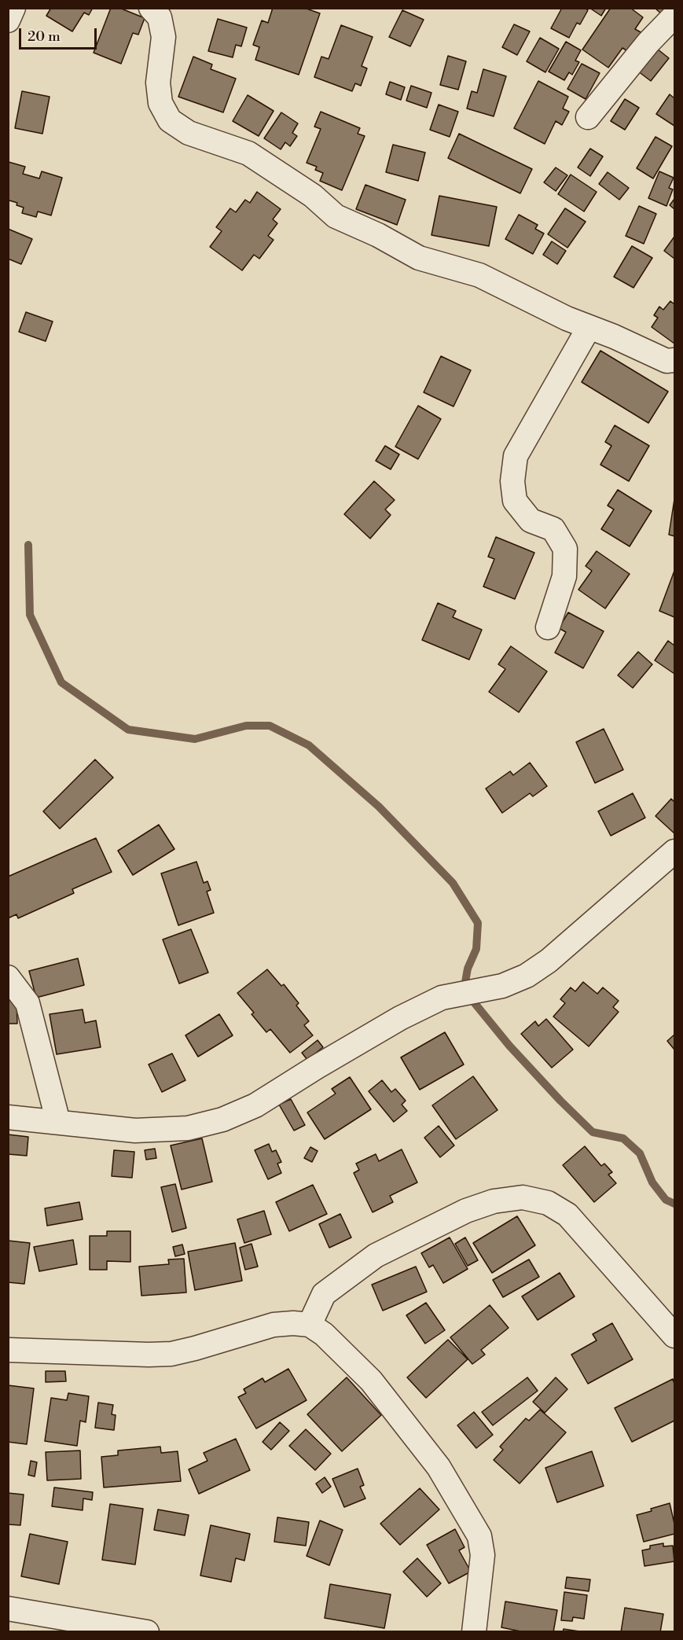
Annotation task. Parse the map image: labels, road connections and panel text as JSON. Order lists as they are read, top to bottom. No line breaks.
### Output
{"scale_bar":"20 m"}
